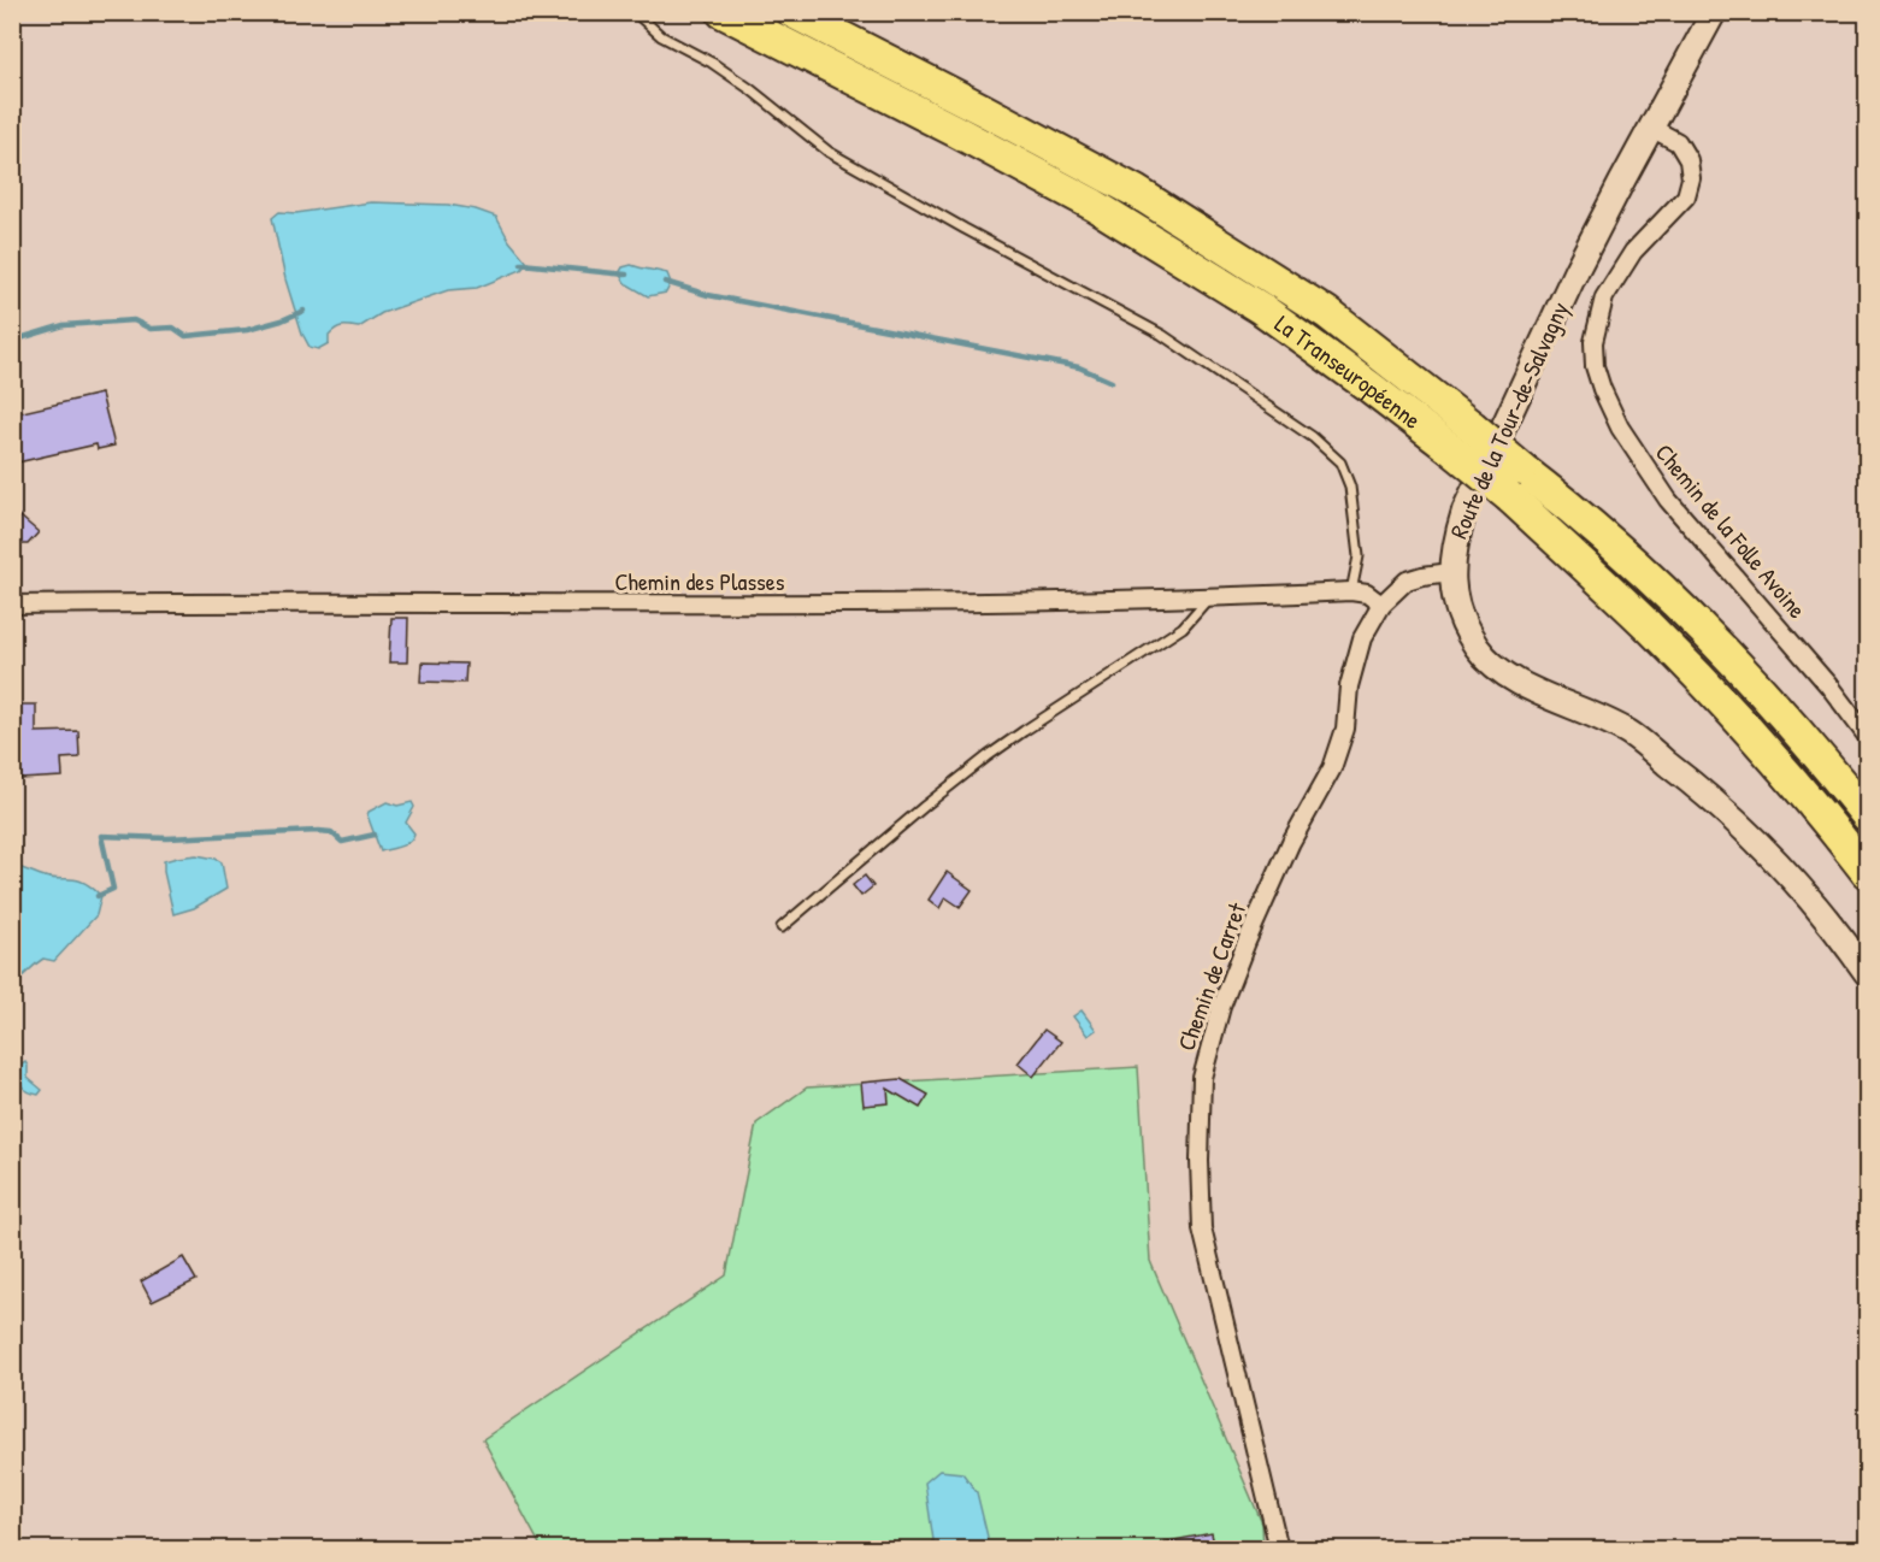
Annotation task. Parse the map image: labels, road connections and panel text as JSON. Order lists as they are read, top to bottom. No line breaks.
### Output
{"streets":{"highway":["La Transeuropéenne"],"street":["Route de la Tour-de-Salvagny","Chemin de la Folle Avoine","Chemin des Plasses","Chemin de Carret"]},"crossings":[["Route de la Tour-de-Salvagny","Chemin de la Folle Avoine"],["Route de la Tour-de-Salvagny","Chemin de Carret"],["Chemin des Plasses","Chemin de Carret"]]}
